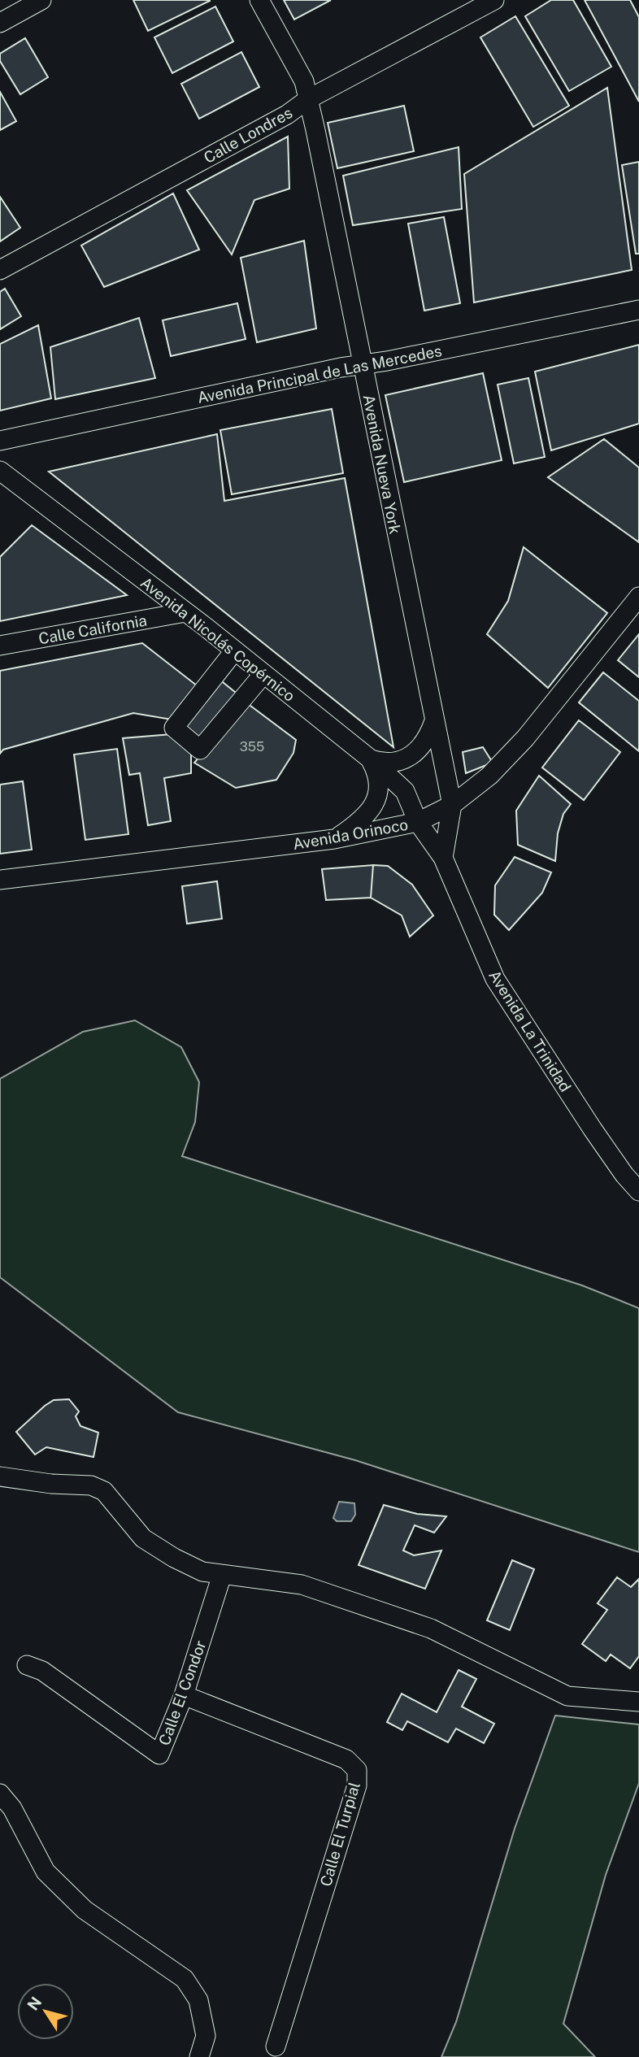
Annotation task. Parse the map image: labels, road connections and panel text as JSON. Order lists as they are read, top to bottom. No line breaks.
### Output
{"streets":{"street":["Calle Londres","Avenida Principal de Las Mercedes","Avenida Nueva York","Calle California","Avenida Nicolás Copérnico","Avenida Orinoco","Avenida La Trinidad","Calle El Condor","Calle El Turpial"]},"crossings":[["Calle Londres","Avenida Nueva York"],["Avenida Principal de Las Mercedes","Avenida Nueva York"],["Avenida Nueva York","Avenida Orinoco"],["Calle California","Avenida Nicolás Copérnico"],["Avenida Nicolás Copérnico","Avenida Orinoco"],["Avenida Nicolás Copérnico","Avenida La Trinidad"],["Avenida Orinoco","Avenida La Trinidad"],["Calle El Condor","Calle El Turpial"]],"house_numbers":["355"],"north":"top left"}
